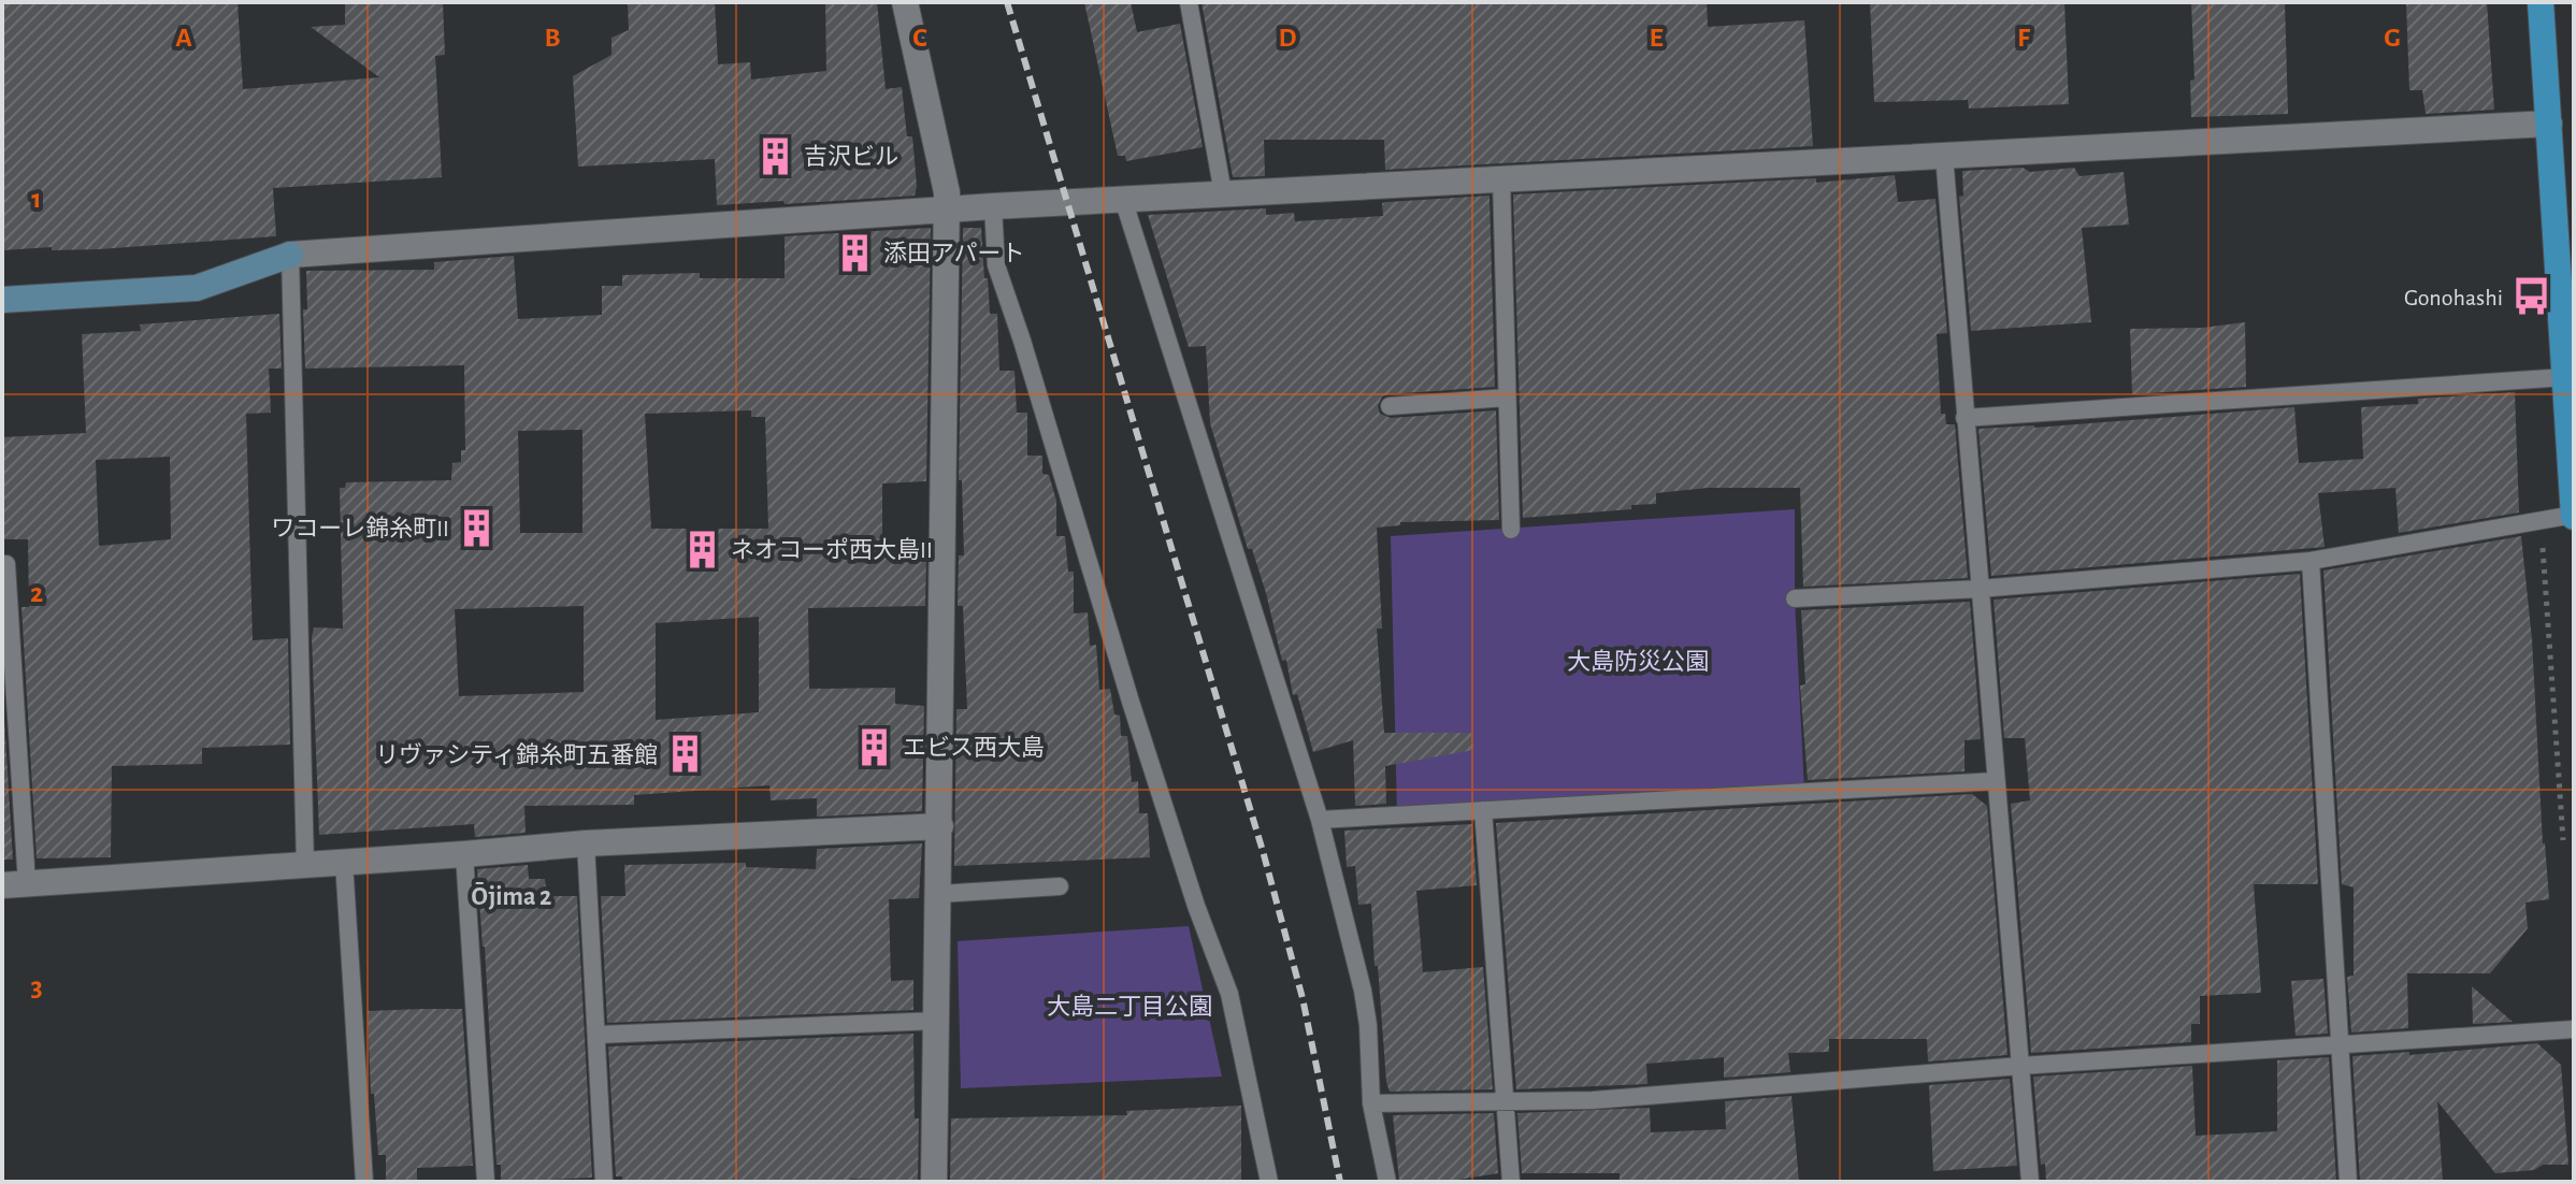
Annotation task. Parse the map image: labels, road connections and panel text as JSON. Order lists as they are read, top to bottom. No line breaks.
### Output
{"districts":["Ōjima 2"],"parks":["大島防災公園","大島二丁目公園"],"places":{"building":["吉沢ビル","添田アパート","ワコーレ錦糸町II","ネオコーポ西大島II","エビス西大島","リヴァシティ錦糸町五番館"],"bus stop":["Gonohashi"]},"grid":{"columns":["A","B","C","D","E","F","G"],"rows":["1","2","3"]}}
